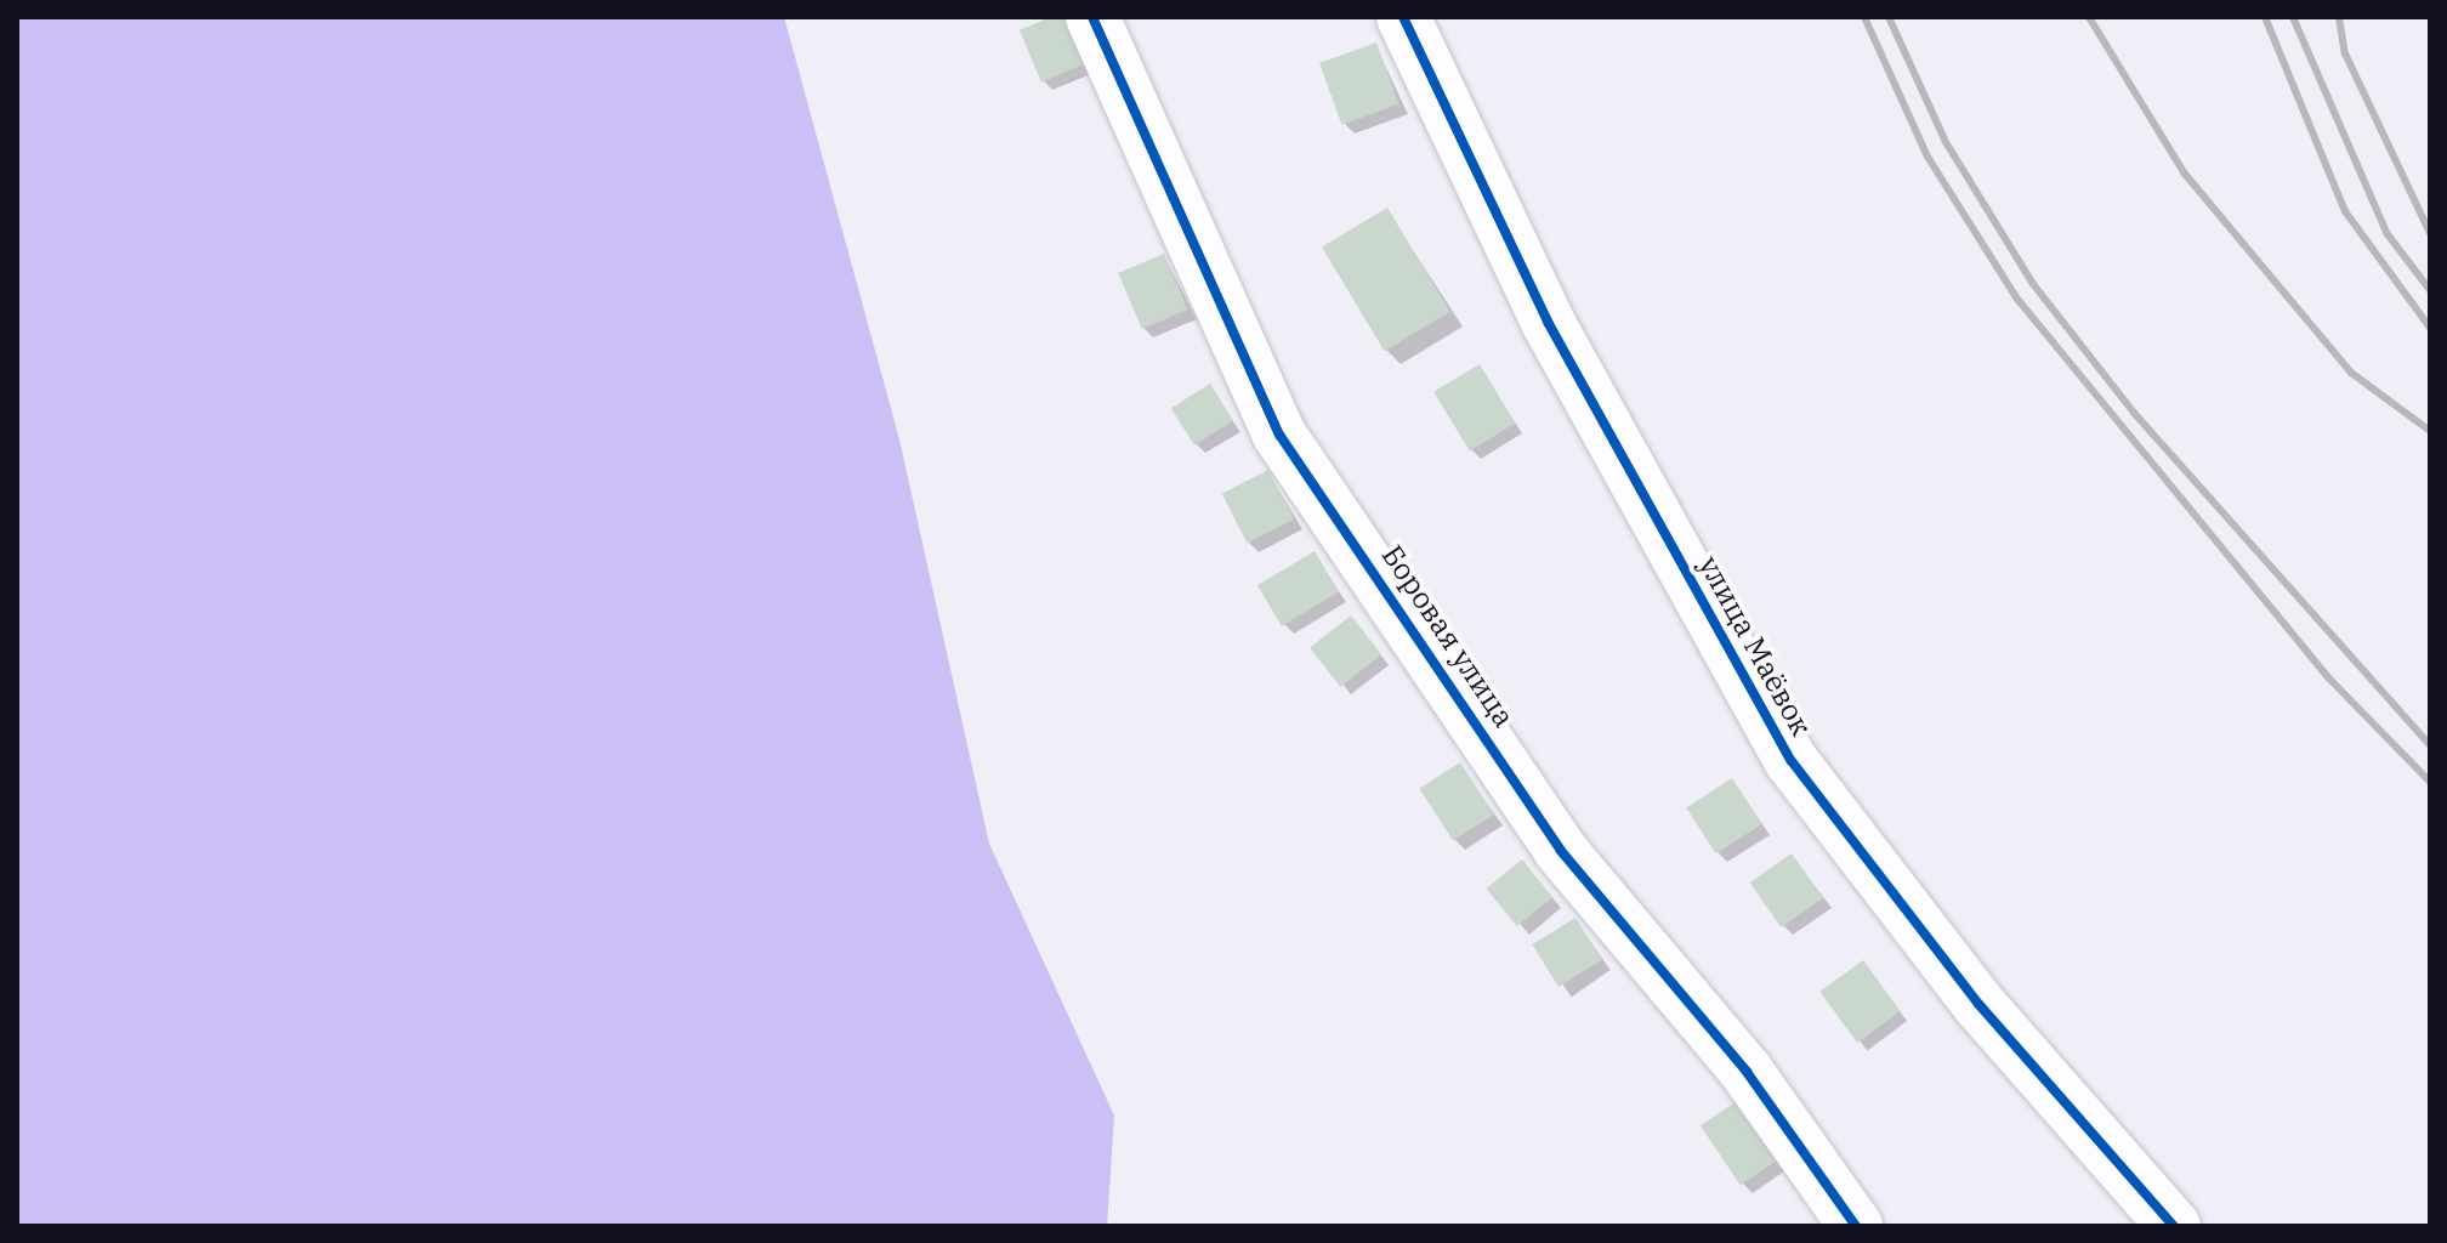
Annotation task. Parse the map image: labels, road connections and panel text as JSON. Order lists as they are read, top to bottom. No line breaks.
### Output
{"streets":{"street":["Боровая улица","улица Маёвок"]}}
